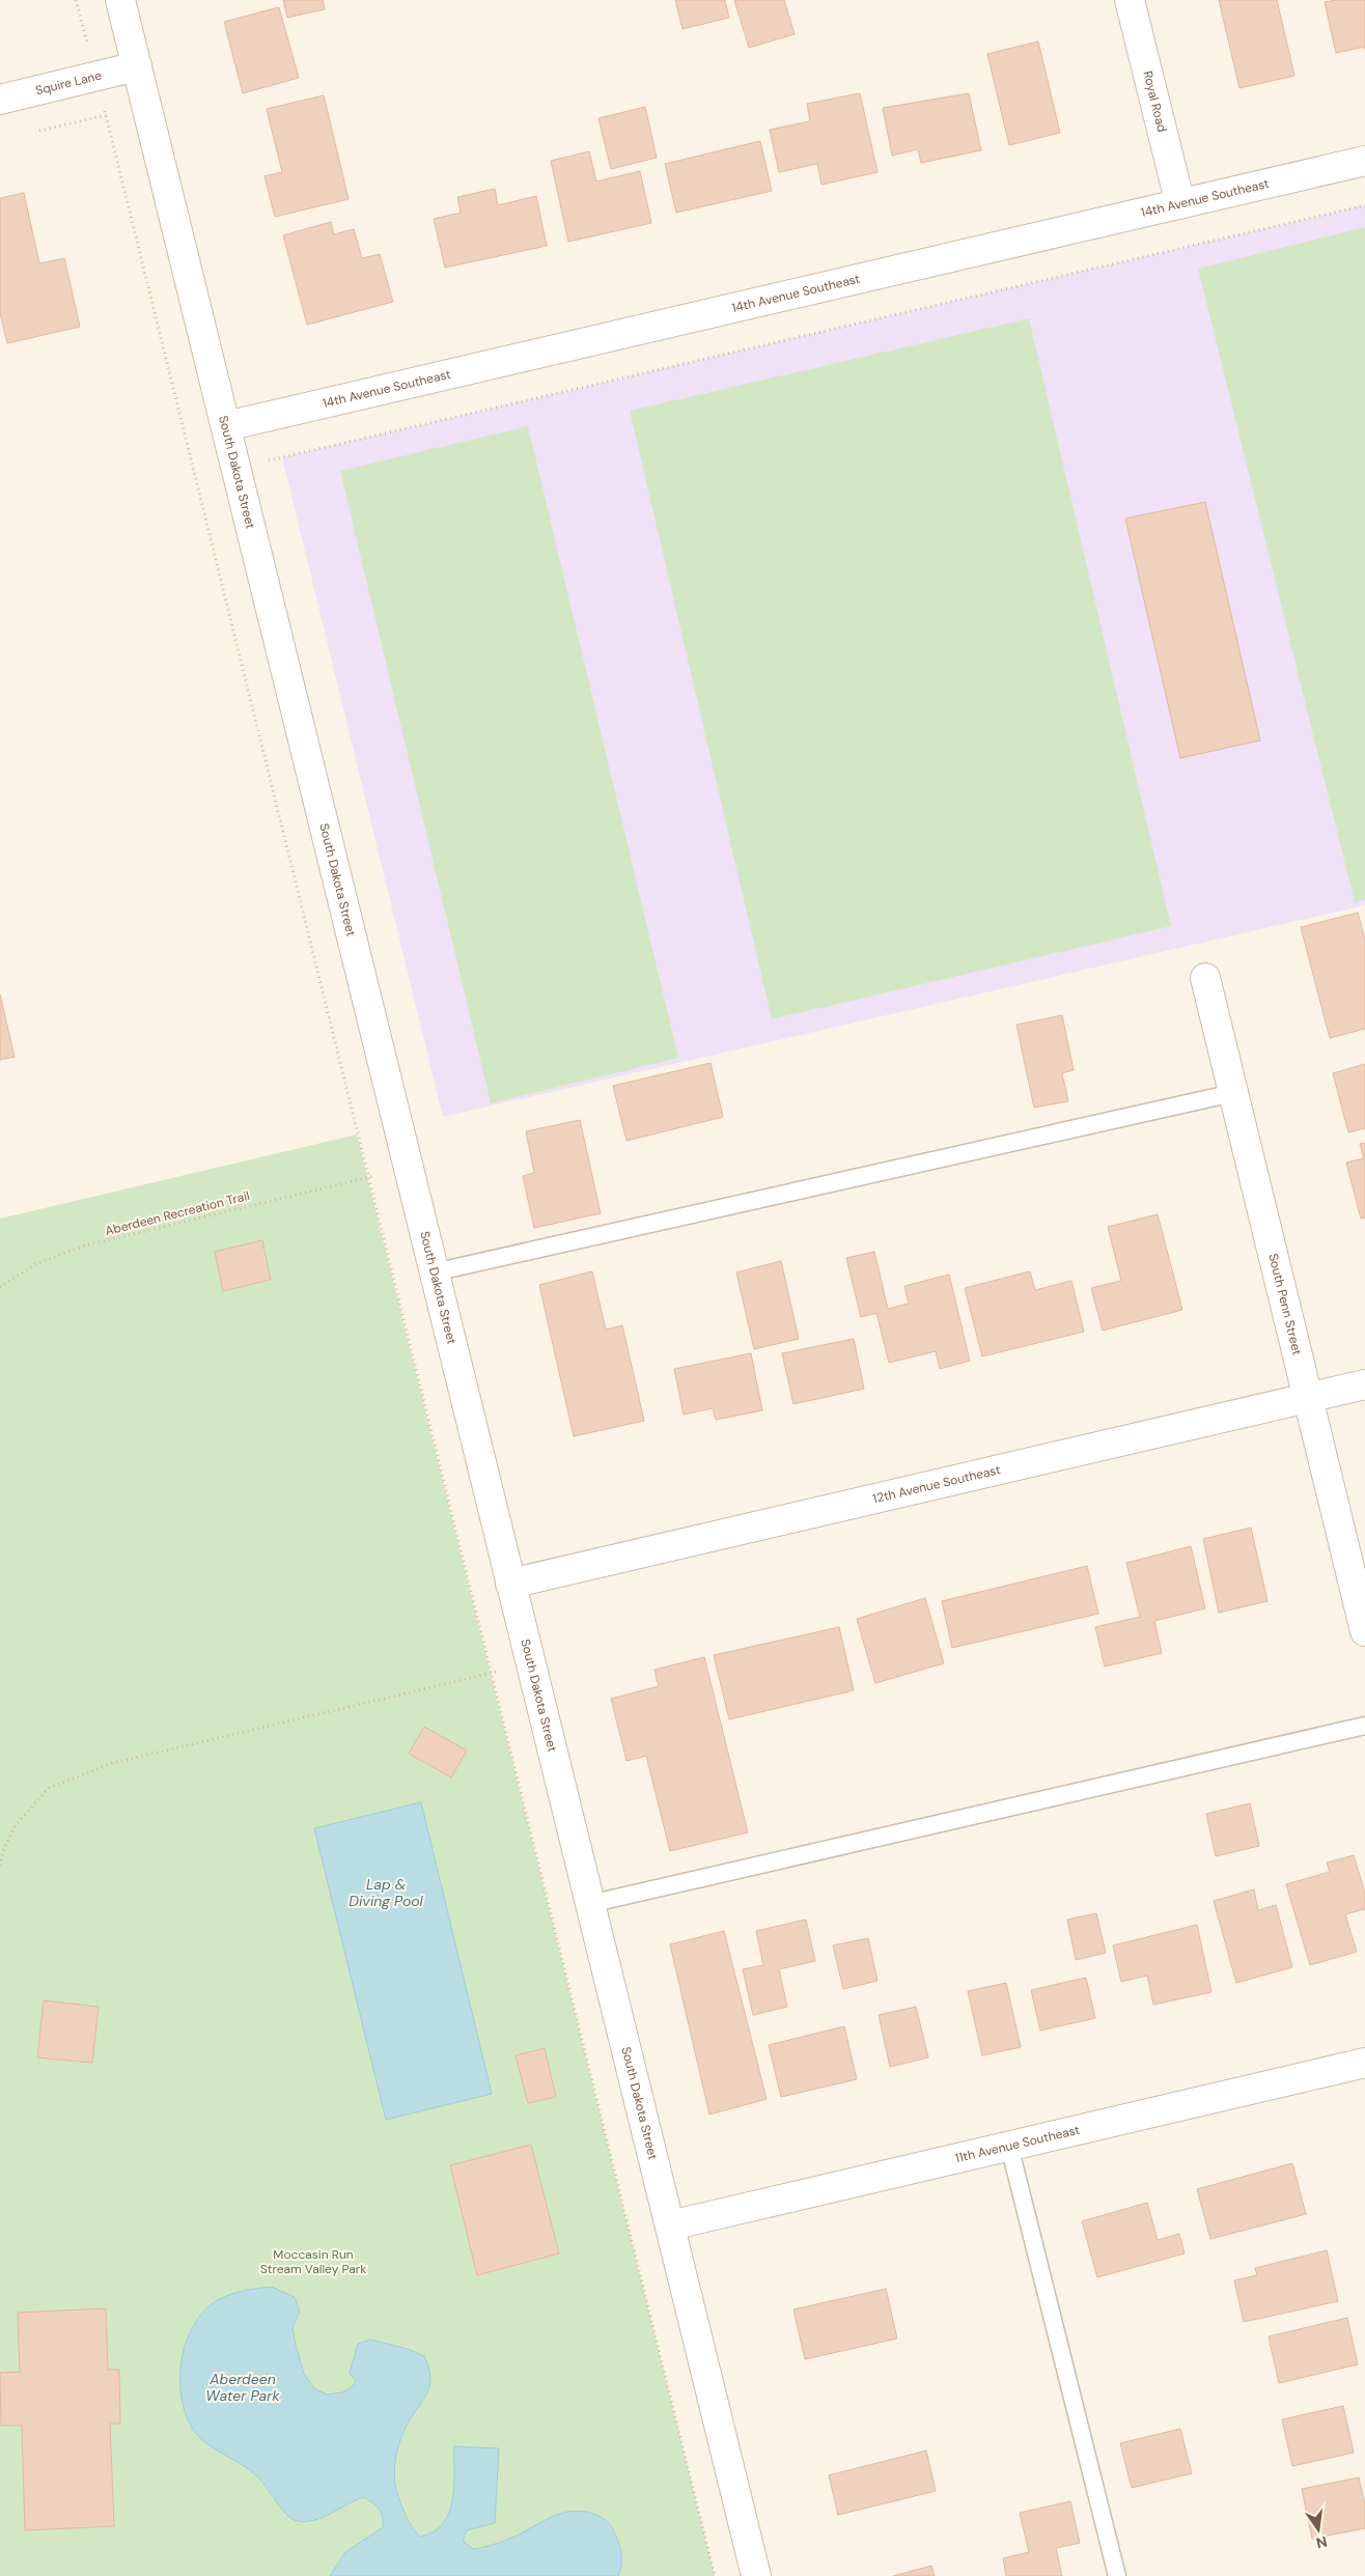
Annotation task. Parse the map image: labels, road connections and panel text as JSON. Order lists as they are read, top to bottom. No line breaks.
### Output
{"streets":{"street":["Squire Lane","Royal Road","14th Avenue Southeast","South Dakota Street","South Penn Street","12th Avenue Southeast","11th Avenue Southeast"],"path":["Aberdeen Recreation Trail"]},"crossings":[["Squire Lane","South Dakota Street"],["Royal Road","14th Avenue Southeast"],["14th Avenue Southeast","South Dakota Street"],["South Dakota Street","12th Avenue Southeast"],["South Dakota Street","11th Avenue Southeast"],["South Penn Street","12th Avenue Southeast"]],"water":["Lap & Diving Pool","Aberdeen Water Park"],"parks":["Moccasin Run Stream Valley Park"],"north":"bottom"}
